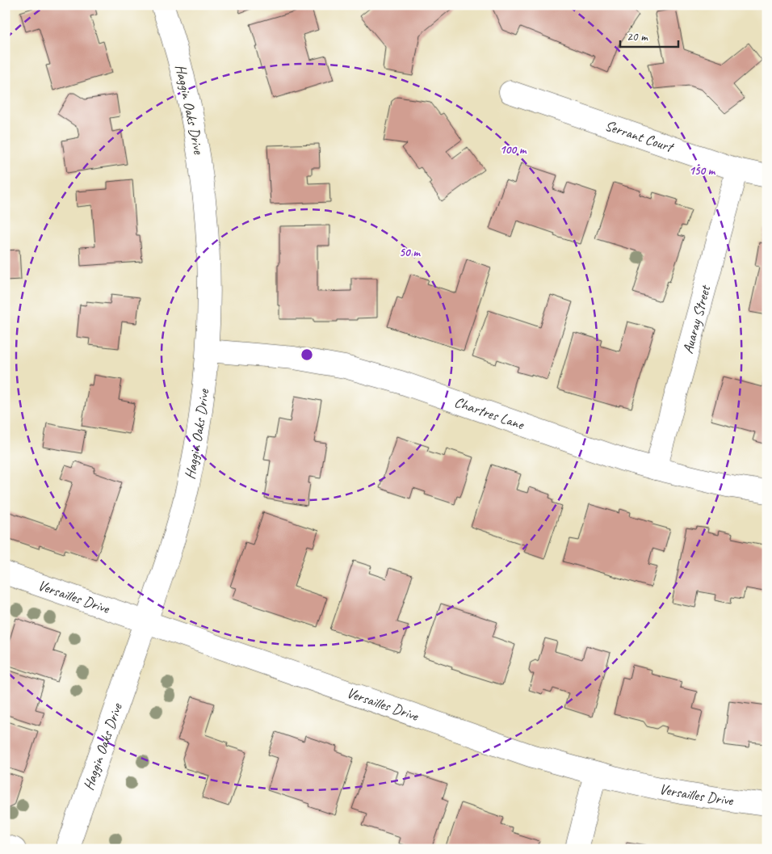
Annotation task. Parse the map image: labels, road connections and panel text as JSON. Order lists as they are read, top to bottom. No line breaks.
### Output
{"streets":{"street":["Haggin Oaks Drive","Serrant Court","Auaray Street","Chartres Lane","Versailles Drive"]},"crossings":[["Haggin Oaks Drive","Chartres Lane"],["Haggin Oaks Drive","Versailles Drive"],["Serrant Court","Auaray Street"],["Auaray Street","Chartres Lane"]],"scale_bar":"20 m","rings":["100 m","150 m","50 m"]}
